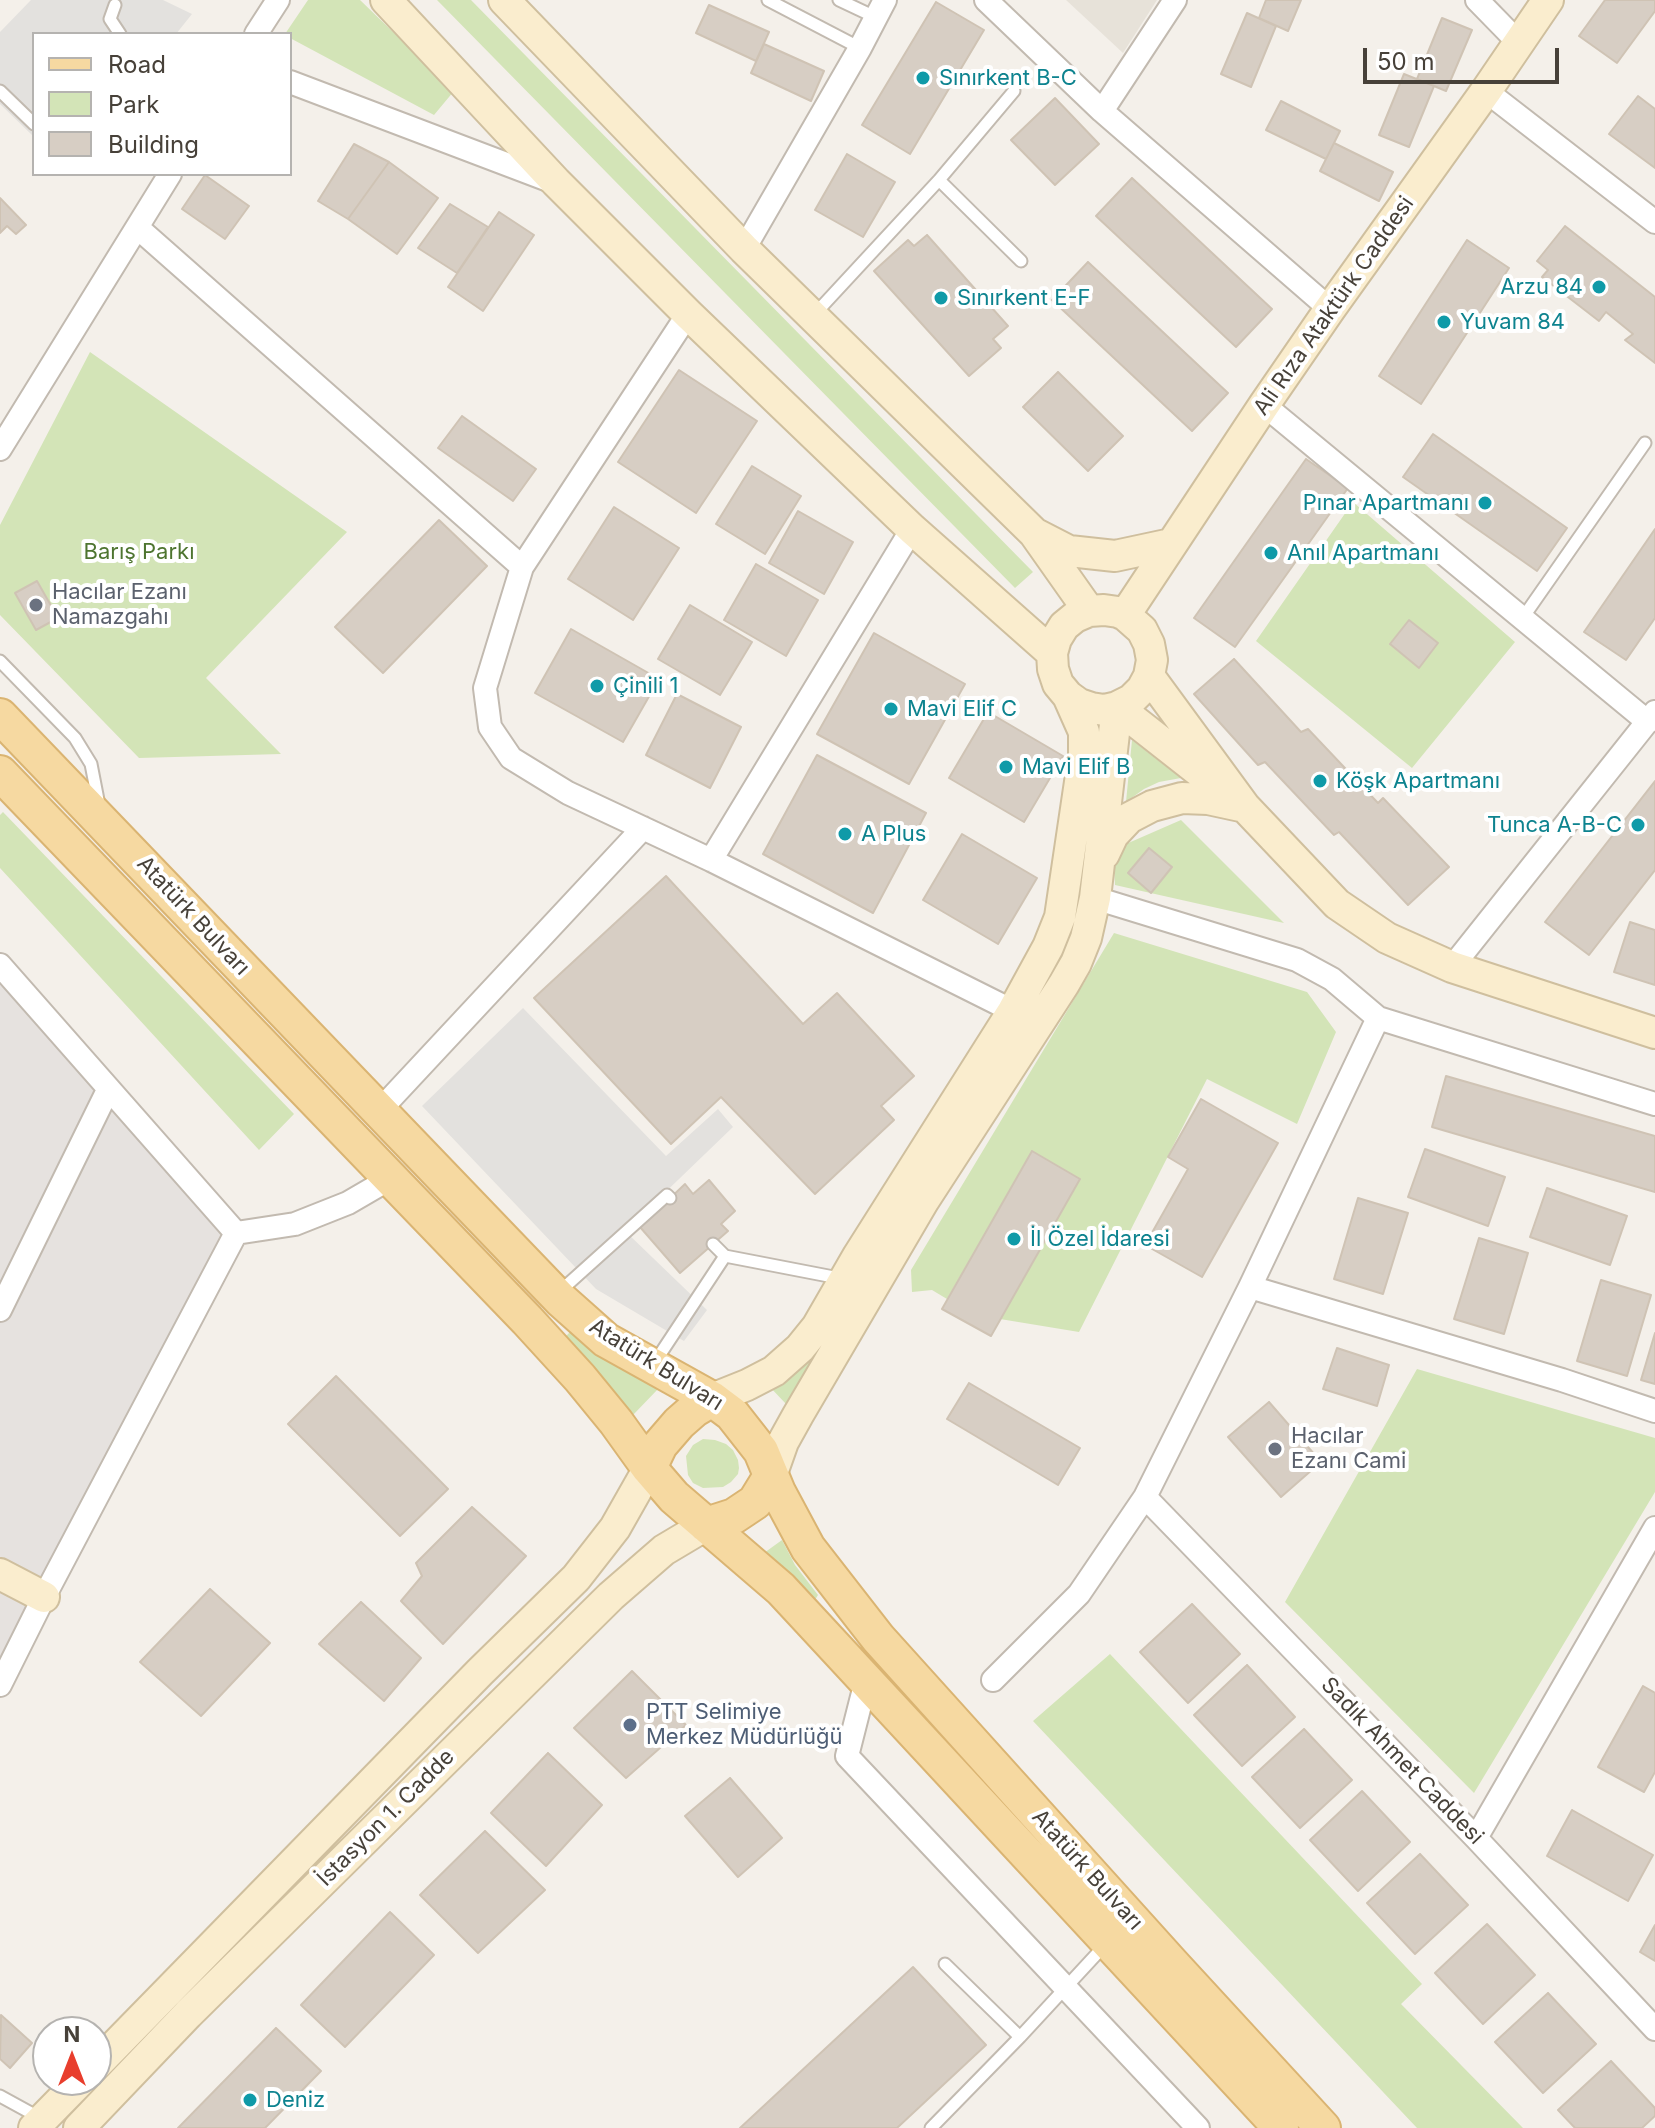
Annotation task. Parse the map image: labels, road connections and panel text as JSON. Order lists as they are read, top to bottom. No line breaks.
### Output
{"streets":{"main road":["Ali Rıza Ataktürk Caddesi","Atatürk Bulvarı","İstasyon 1. Cadde"],"street":["Sadık Ahmet Caddesi"]},"crossings":[["Atatürk Bulvarı","İstasyon 1. Cadde"]],"parks":["Barış Parkı"],"places":["Sınırkent B-C","Arzu 84","Sınırkent E-F","Yuvam 84","Pınar Apartmanı","Anıl Apartmanı","Hacılar Ezanı Namazgahı","Çinili 1","Mavi Elif C","Mavi Elif B","Köşk Apartmanı","Tunca A-B-C","A Plus","İl Özel İdaresi","Hacılar Ezanı Cami","PTT Selimiye Merkez Müdürlüğü","Deniz"],"legend":["Road","Park","Building"],"scale_bar":"50 m","north":"top"}
